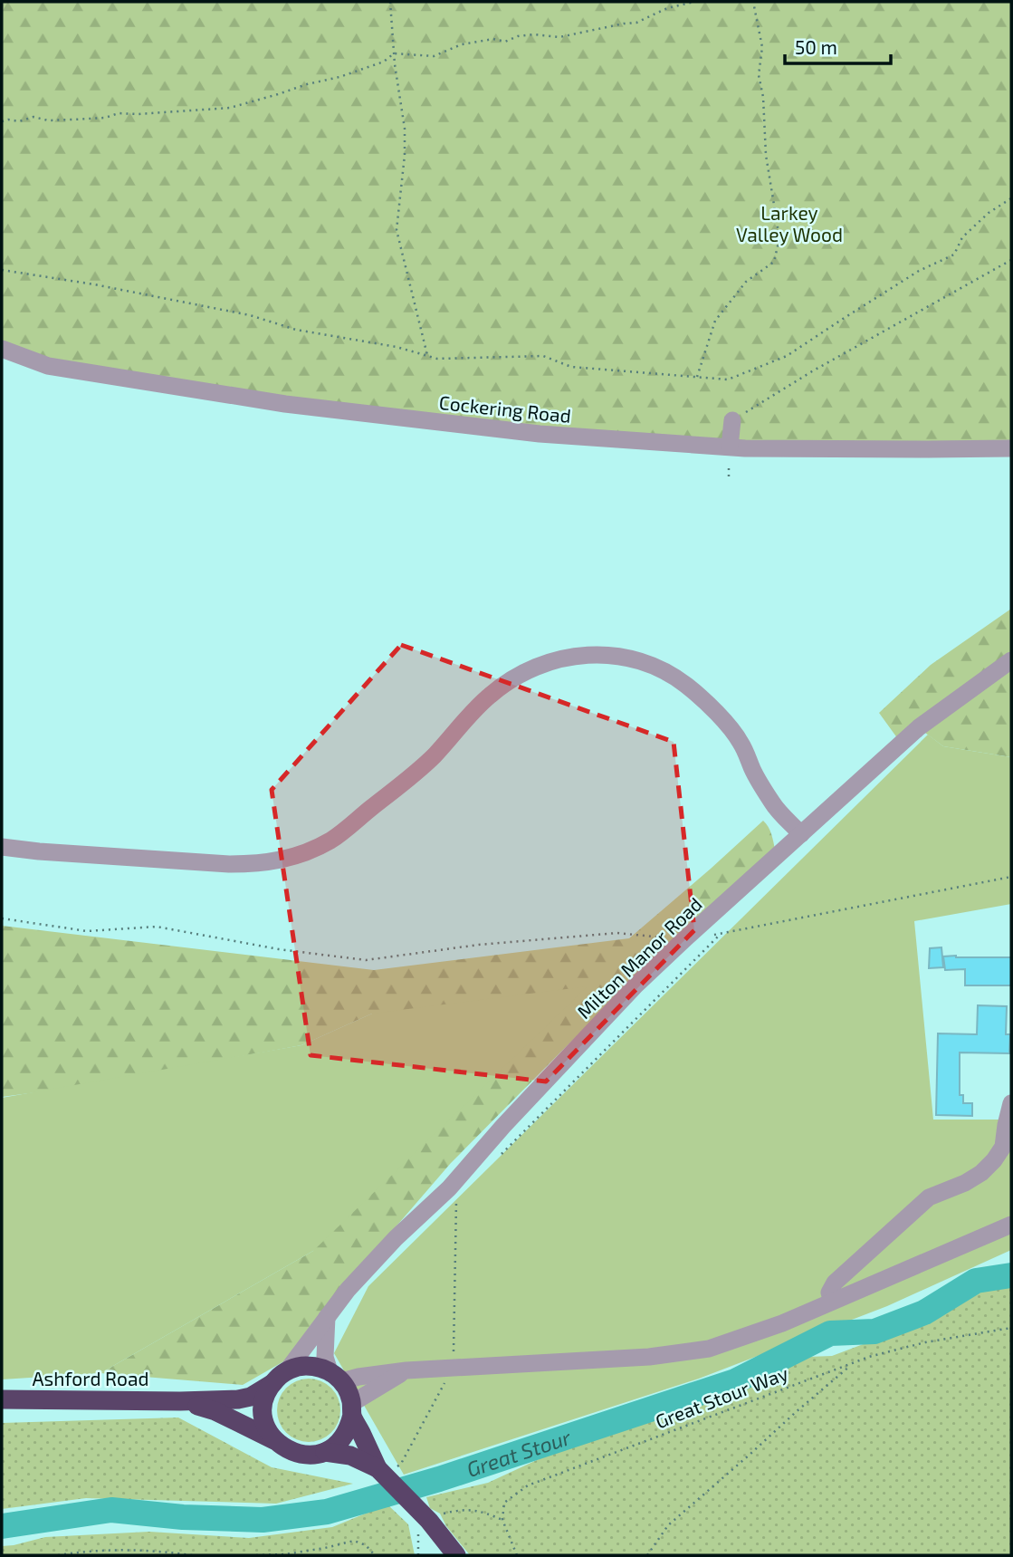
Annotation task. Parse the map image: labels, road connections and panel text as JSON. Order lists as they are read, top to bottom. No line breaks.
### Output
{"streets":{"highway":["Ashford Road"],"street":["Cockering Road","Milton Manor Road"],"path":["Great Stour Way"]},"crossings":[["Milton Manor Road","Ashford Road"]],"water":["Great Stour"],"parks":["Larkey Valley Wood"],"scale_bar":"50 m"}
